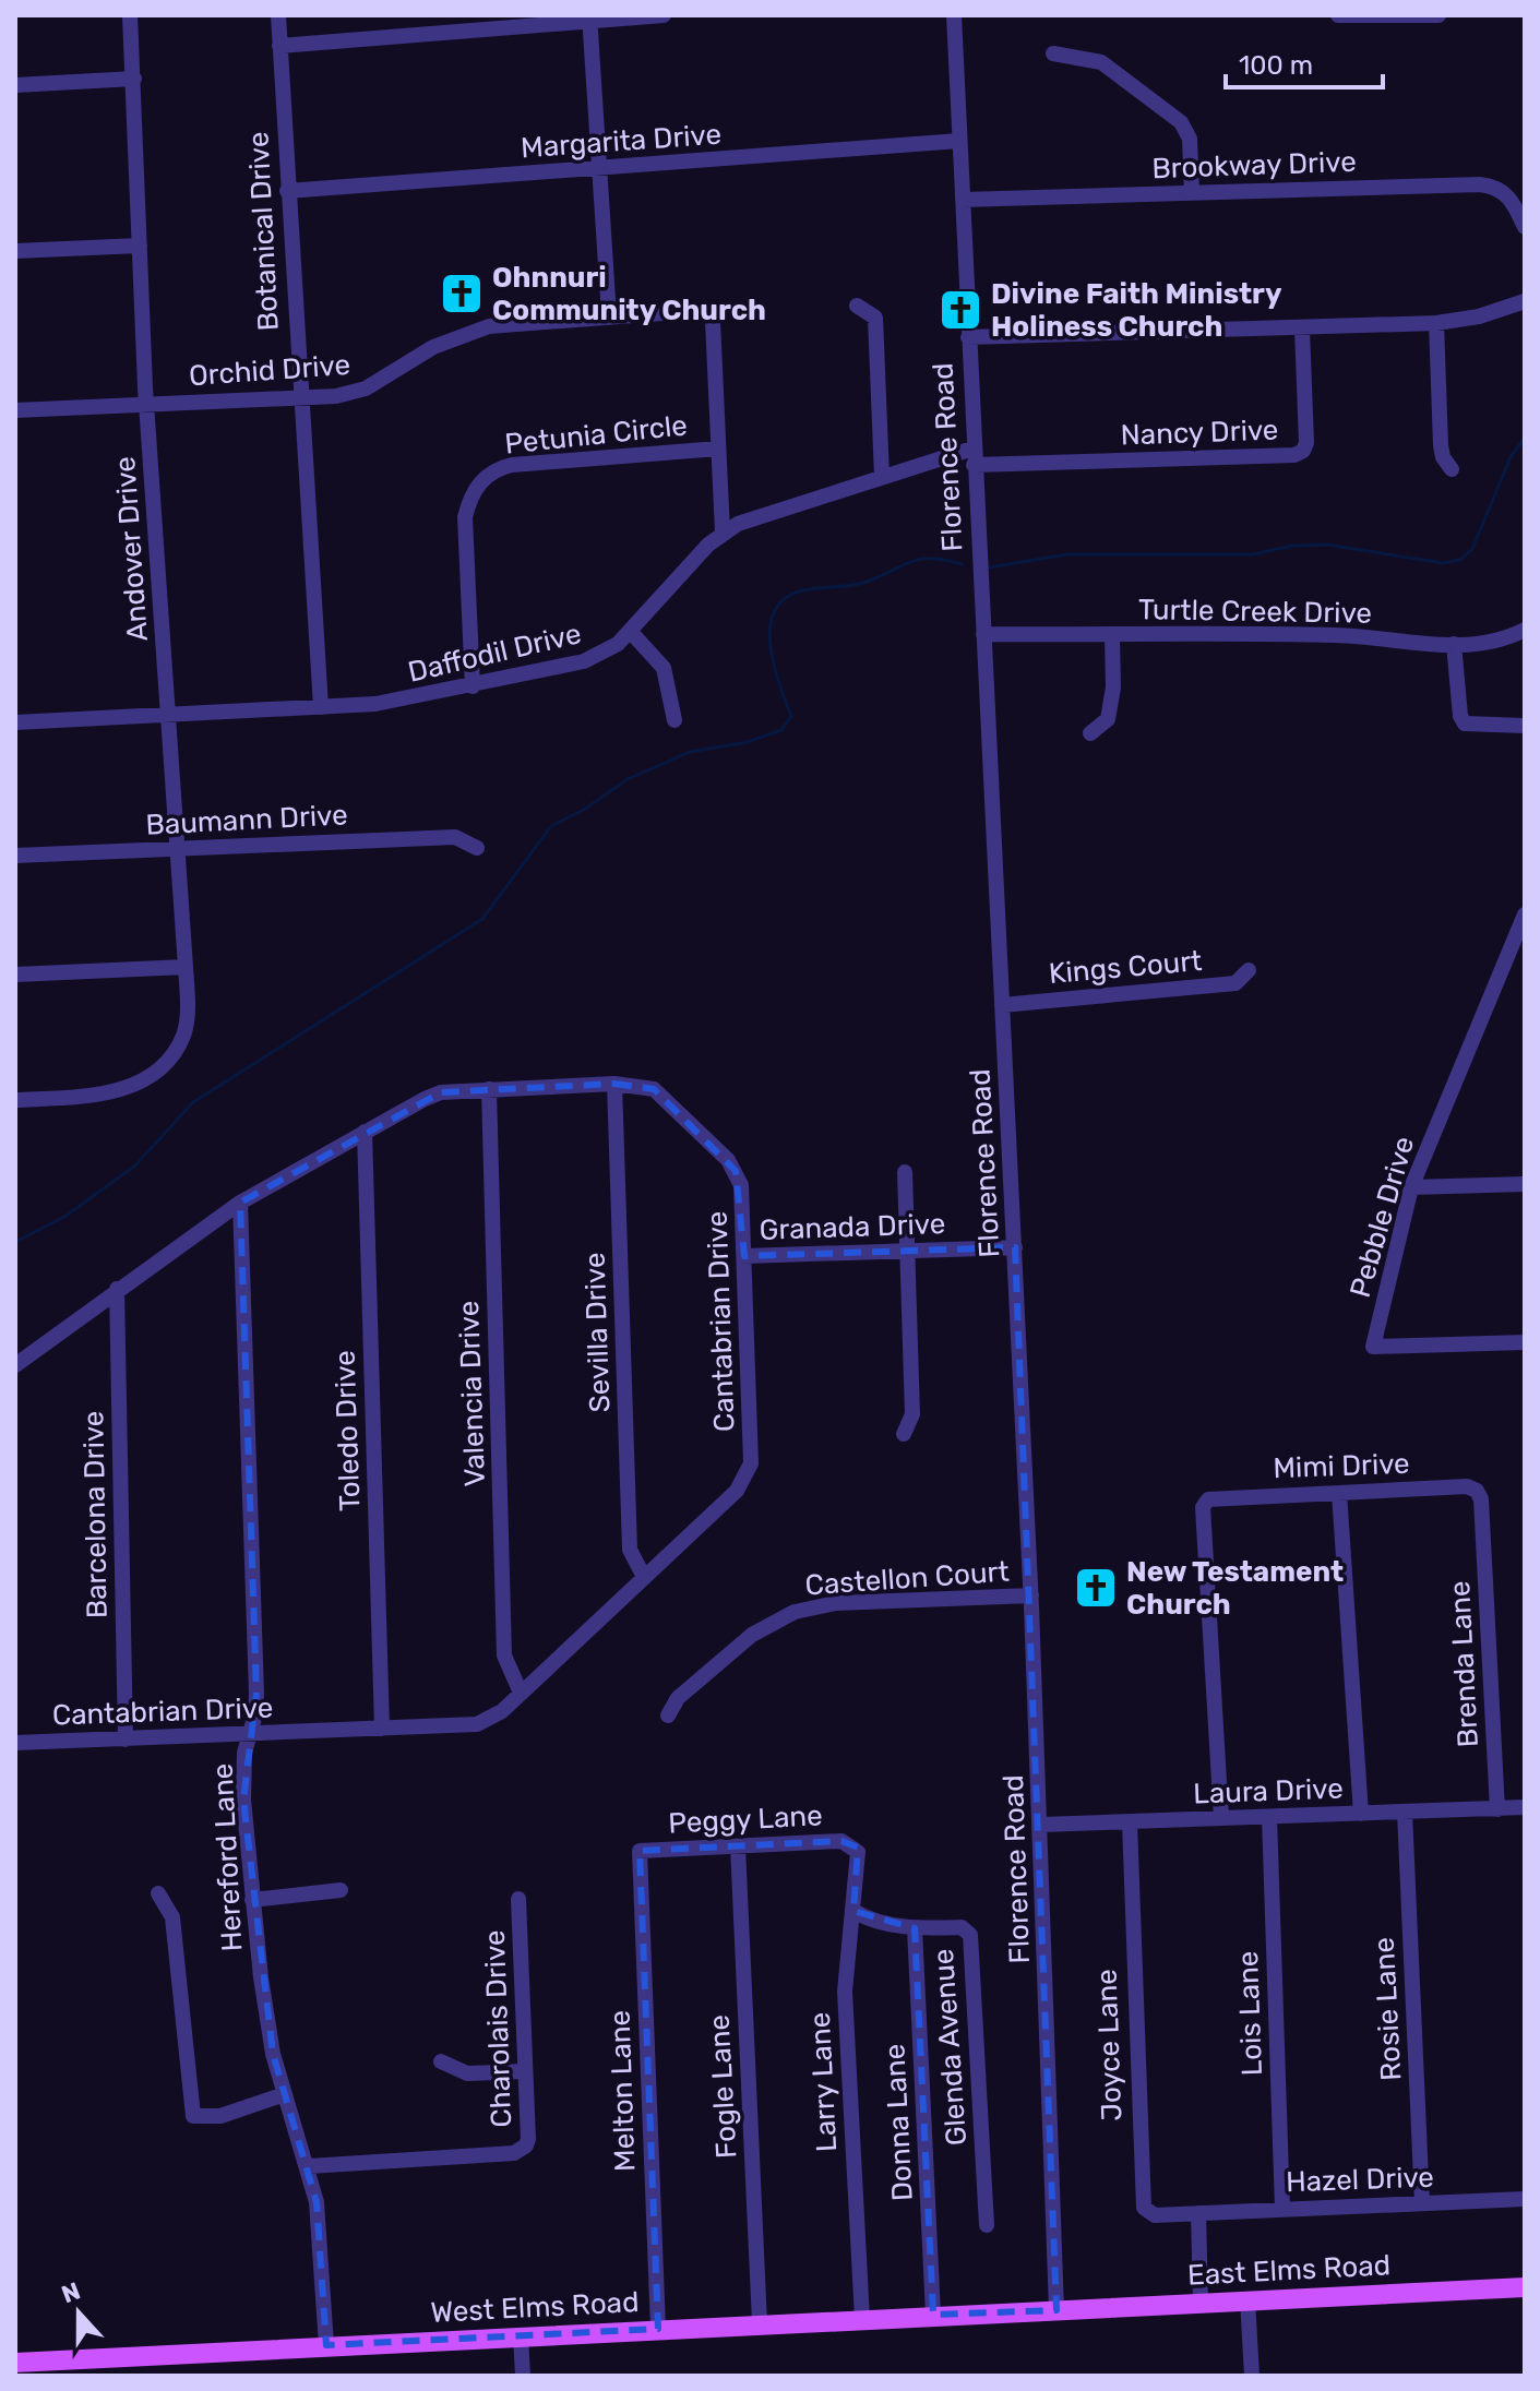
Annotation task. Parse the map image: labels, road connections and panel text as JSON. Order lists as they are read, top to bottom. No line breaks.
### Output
{"streets":{"main road":["East Elms Road","West Elms Road"],"street":["Margarita Drive","Brookway Drive","Botanical Drive","Orchid Drive","Nancy Drive","Petunia Circle","Florence Road","Andover Drive","Turtle Creek Drive","Daffodil Drive","Baumann Drive","Kings Court","Pebble Drive","Granada Drive","Cantabrian Drive","Sevilla Drive","Valencia Drive","Toledo Drive","Mimi Drive","Barcelona Drive","Castellon Court","Brenda Lane","Laura Drive","Peggy Lane","Hereford Lane","Rosie Lane","Lois Lane","Charolais Drive","Joyce Lane","Glenda Avenue","Larry Lane","Fogle Lane","Melton Lane","Donna Lane","Hazel Drive"]},"crossings":[["Margarita Drive","Botanical Drive"],["Margarita Drive","Florence Road"],["Brookway Drive","Florence Road"],["Botanical Drive","Orchid Drive"],["Botanical Drive","Daffodil Drive"],["Orchid Drive","Petunia Circle"],["Orchid Drive","Andover Drive"],["Orchid Drive","Daffodil Drive"],["Nancy Drive","Florence Road"],["Nancy Drive","Daffodil Drive"],["Petunia Circle","Daffodil Drive"],["Florence Road","Turtle Creek Drive"],["Florence Road","Daffodil Drive"],["Florence Road","Kings Court"],["Florence Road","Granada Drive"],["Florence Road","Castellon Court"],["Florence Road","Laura Drive"],["Florence Road","East Elms Road"],["Florence Road","West Elms Road"],["Andover Drive","Daffodil Drive"],["Andover Drive","Baumann Drive"],["Granada Drive","Cantabrian Drive"],["Cantabrian Drive","Sevilla Drive"],["Cantabrian Drive","Valencia Drive"],["Cantabrian Drive","Toledo Drive"],["Cantabrian Drive","Barcelona Drive"],["Cantabrian Drive","Hereford Lane"],["Mimi Drive","Brenda Lane"],["Mimi Drive","Laura Drive"],["Brenda Lane","Laura Drive"],["Laura Drive","Rosie Lane"],["Laura Drive","Lois Lane"],["Laura Drive","Joyce Lane"],["Peggy Lane","Larry Lane"],["Peggy Lane","Fogle Lane"],["Peggy Lane","Melton Lane"],["Hereford Lane","Charolais Drive"],["Hereford Lane","West Elms Road"],["Rosie Lane","Hazel Drive"],["Lois Lane","Hazel Drive"],["Joyce Lane","Hazel Drive"],["Glenda Avenue","Larry Lane"],["Glenda Avenue","Donna Lane"],["Larry Lane","West Elms Road"],["Fogle Lane","West Elms Road"],["Melton Lane","West Elms Road"],["Donna Lane","West Elms Road"],["East Elms Road","West Elms Road"]],"places":{"church":["Ohnnuri Community Church","Divine Faith Ministry Holiness Church","New Testament Church"]},"scale_bar":"100 m","north":"top"}
